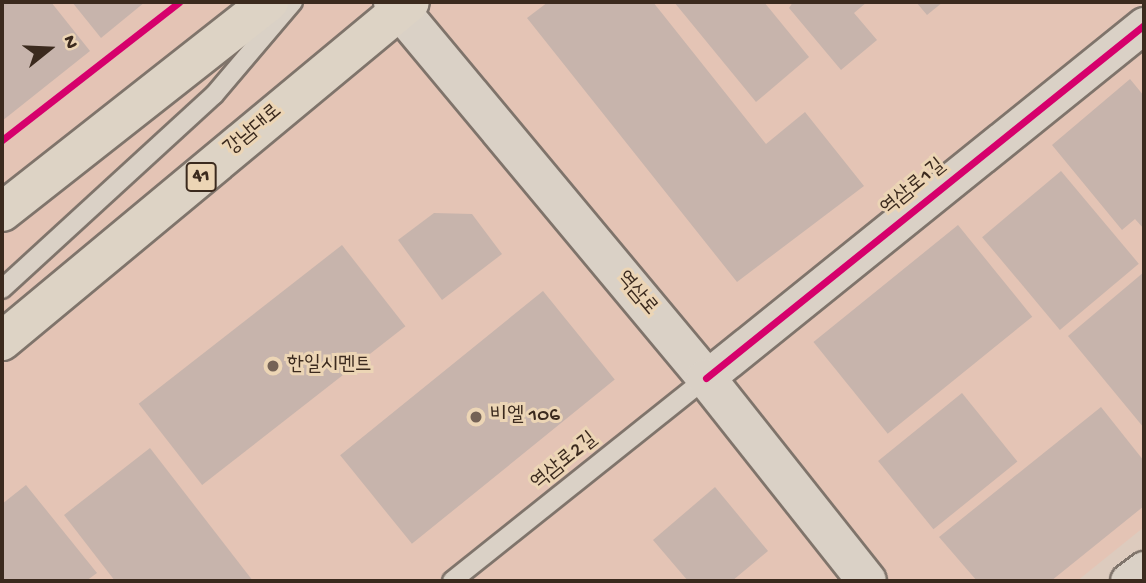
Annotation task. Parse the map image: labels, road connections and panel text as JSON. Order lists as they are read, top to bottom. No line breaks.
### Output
{"streets":{"main road":["강남대로","41","역삼로"],"street":["역삼로1길"],"lane":["역삼로2길"]},"crossings":[["강남대로","역삼로"],["역삼로1길","역삼로"],["역삼로1길","역삼로2길"],["역삼로","역삼로2길"]],"places":["한일시멘트","비엘 106"],"north":"right"}
